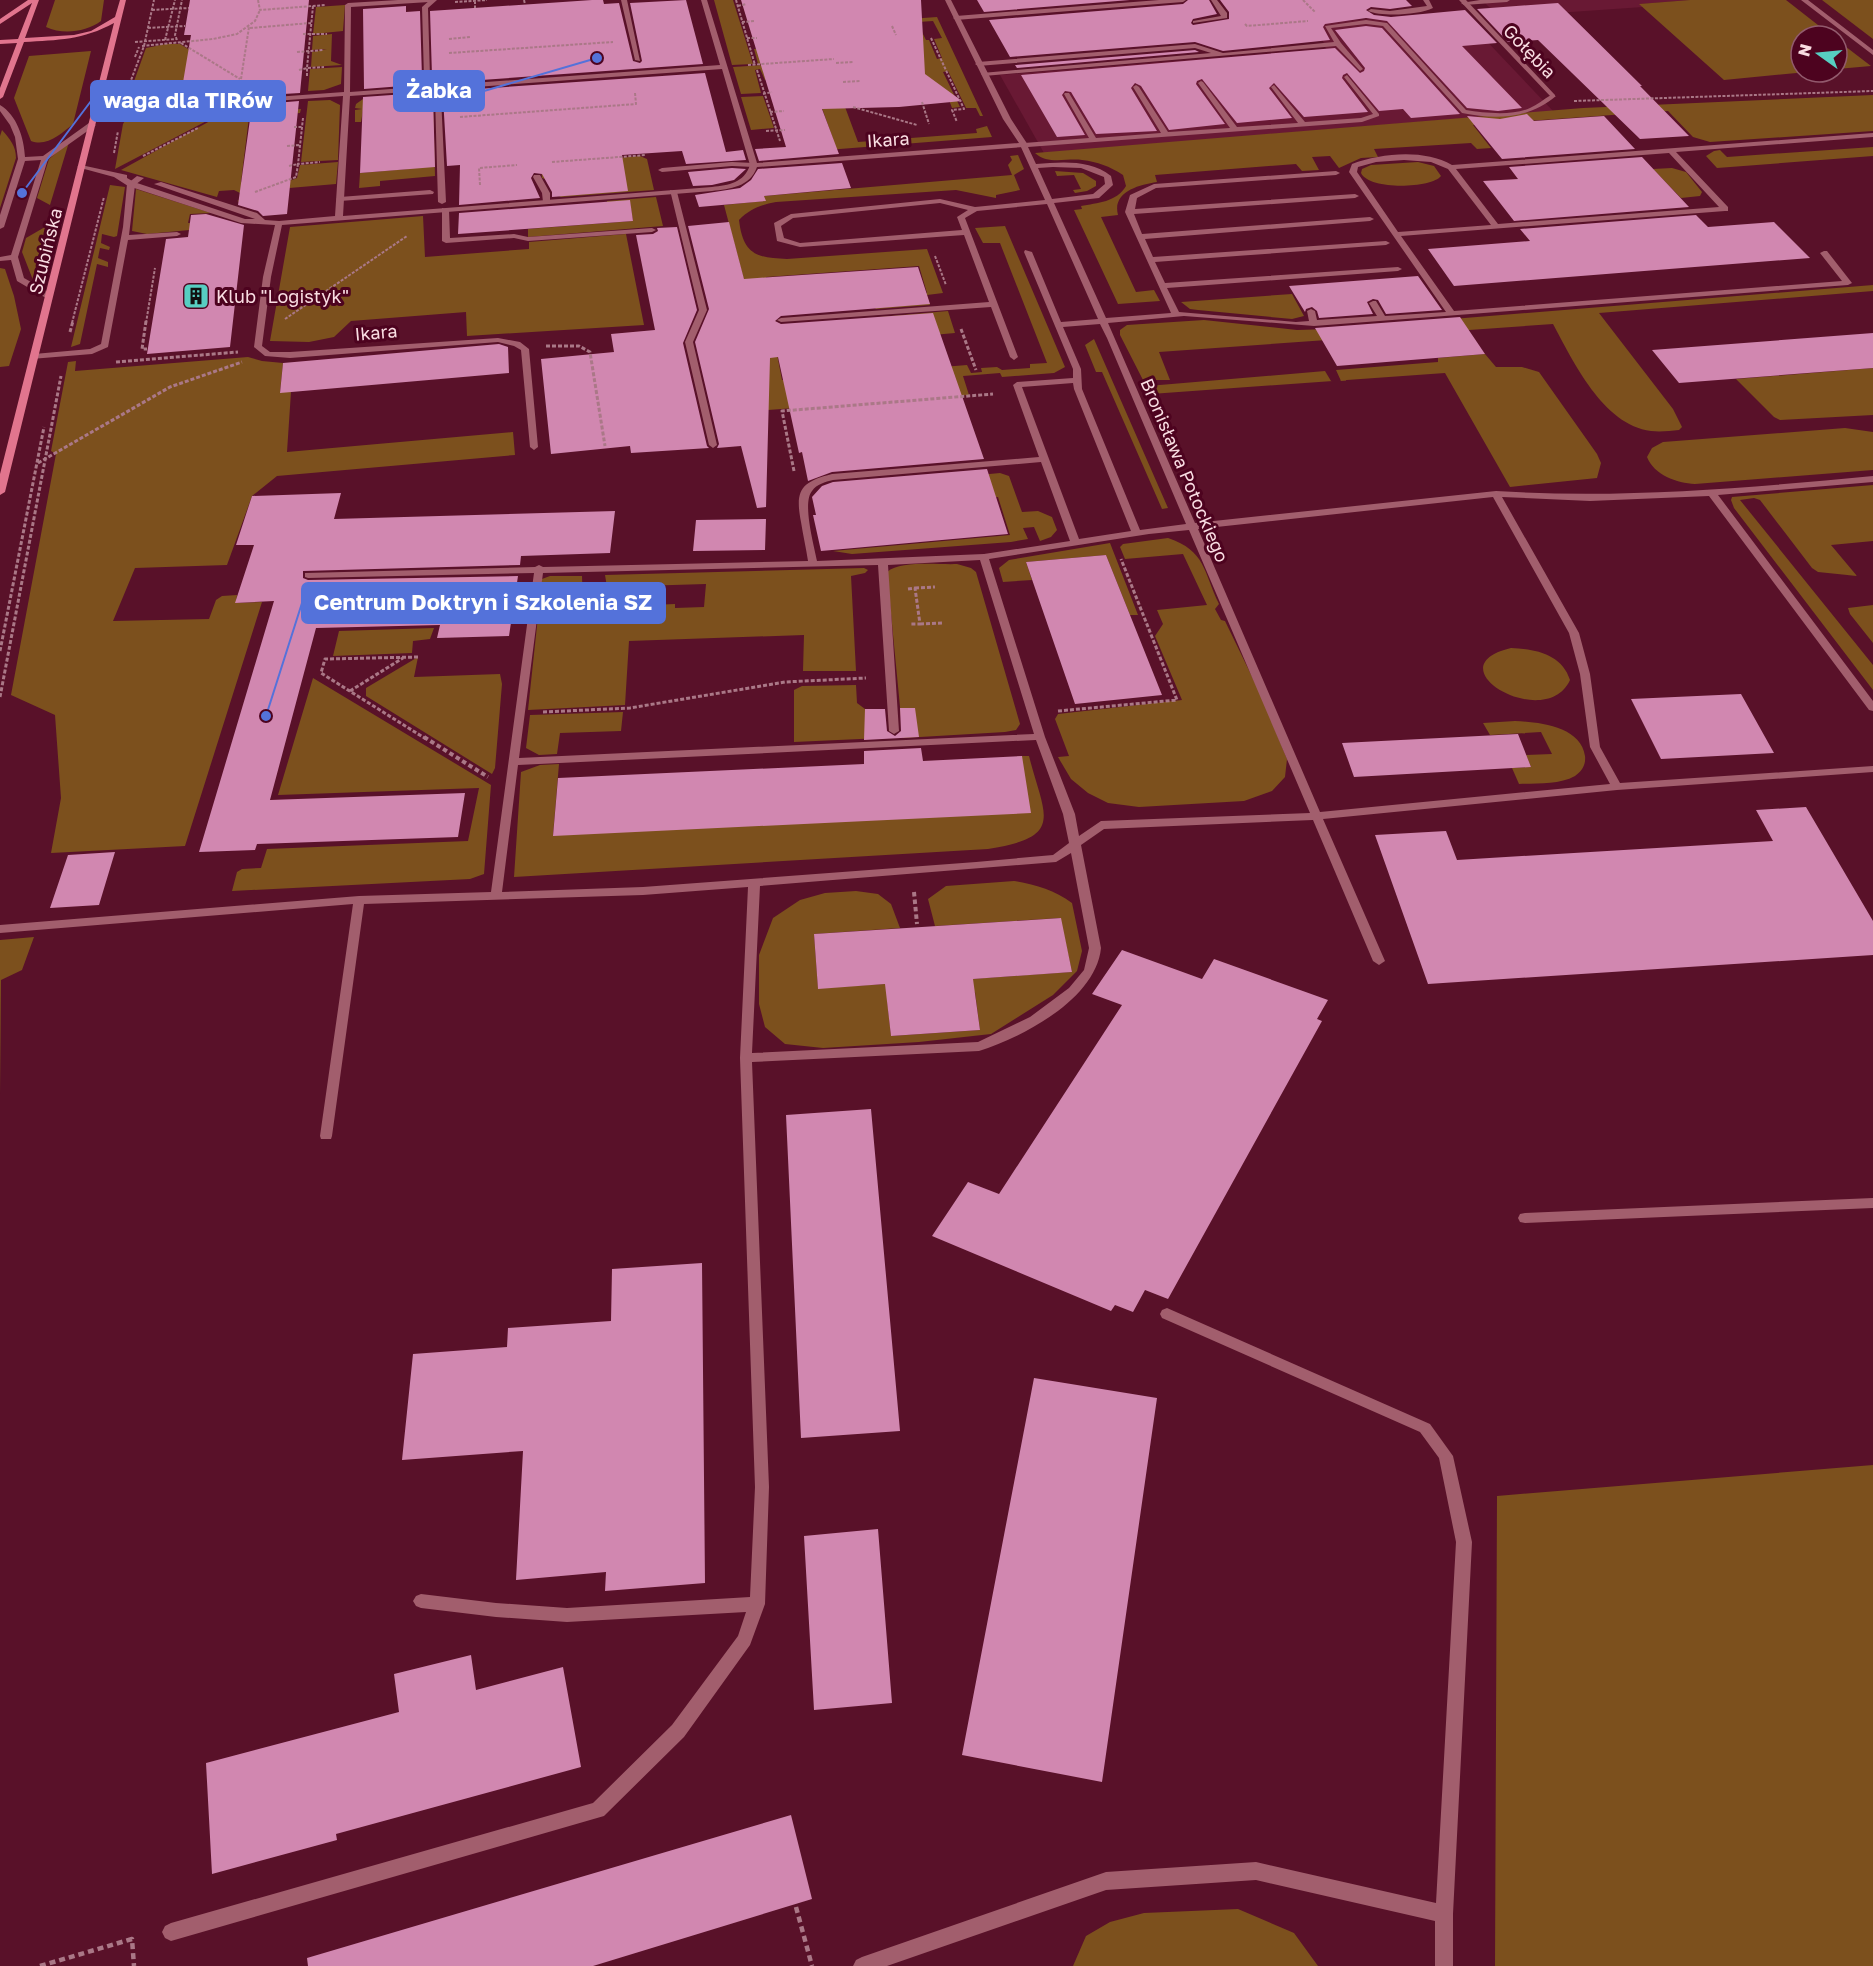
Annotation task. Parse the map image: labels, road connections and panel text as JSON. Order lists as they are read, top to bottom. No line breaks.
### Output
{"streets":{"main road":["Szubińska"],"street":["Gołębia","Ikara","Bronisława Potockiego"]},"crossings":[["Ikara","Bronisława Potockiego"]],"places":{"other":["Żabka","waga dla TIRów","Centrum Doktryn i Szkolenia SZ"],"building":["Klub \"Logistyk\""]},"north":"left"}
